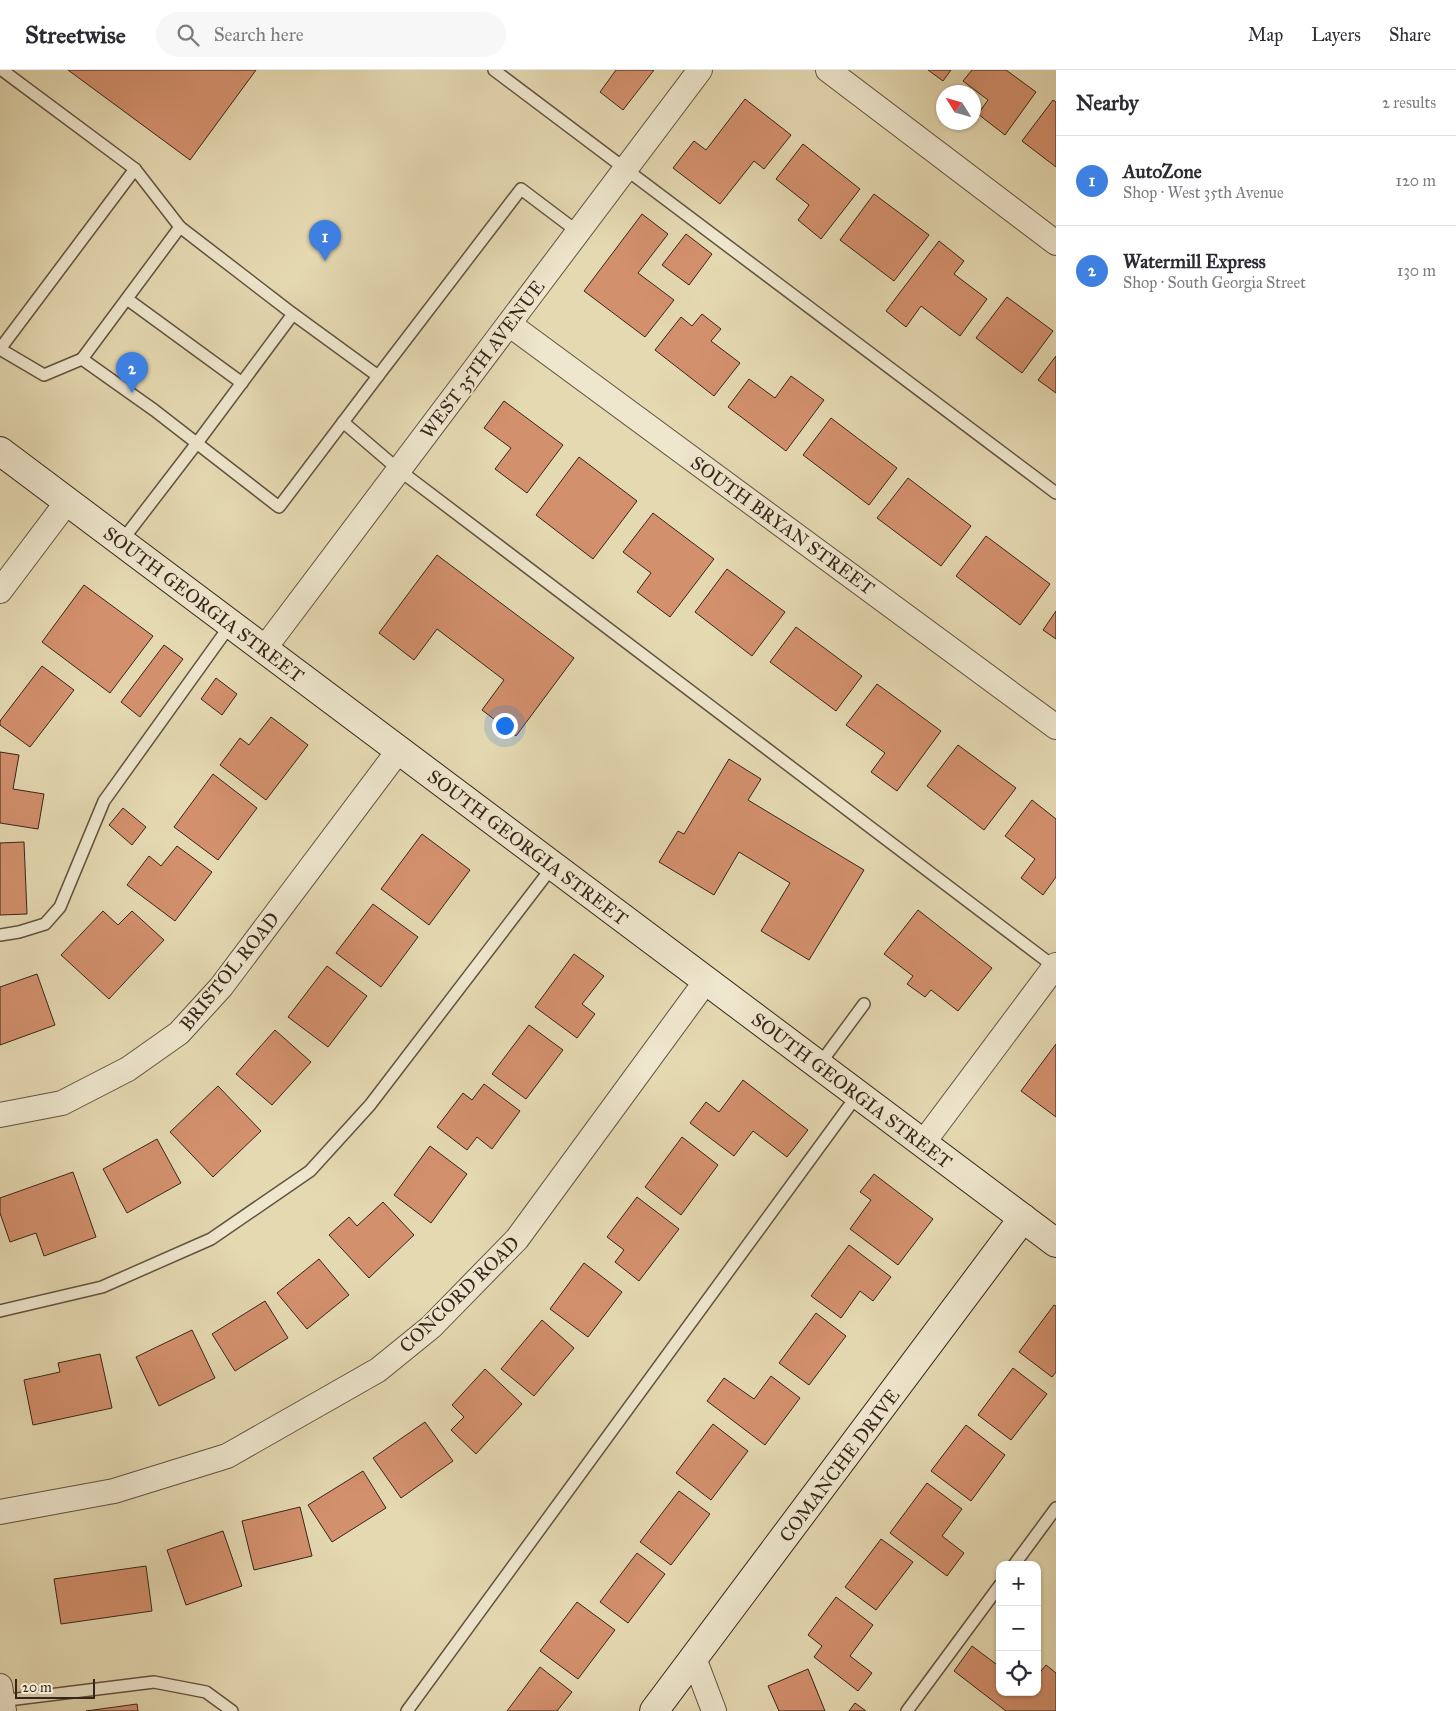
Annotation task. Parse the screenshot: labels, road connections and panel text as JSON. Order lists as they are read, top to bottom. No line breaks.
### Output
{"streets":{"main road":["SOUTH GEORGIA STREET","COMANCHE DRIVE"],"street":["WEST 35TH AVENUE","SOUTH BRYAN STREET","BRISTOL ROAD","CONCORD ROAD"]},"crossings":[["WEST 35TH AVENUE","SOUTH BRYAN STREET"],["WEST 35TH AVENUE","SOUTH GEORGIA STREET"],["SOUTH GEORGIA STREET","BRISTOL ROAD"],["SOUTH GEORGIA STREET","CONCORD ROAD"],["SOUTH GEORGIA STREET","COMANCHE DRIVE"]],"scale_bar":"20 m","north":"top left","page":{"header":"Streetwise","search":"Search here","nav":["Map","Layers","Share"],"heading":["Nearby","2 results"],"list":[{"mark":"1","name":"AutoZone","note":"Shop · West 35th Avenue","value":"120 m"},{"mark":"2","name":"Watermill Express","note":"Shop · South Georgia Street","value":"130 m"}],"pins":["1","2"],"map_buttons":["+","−"],"scale":"20 m"}}
